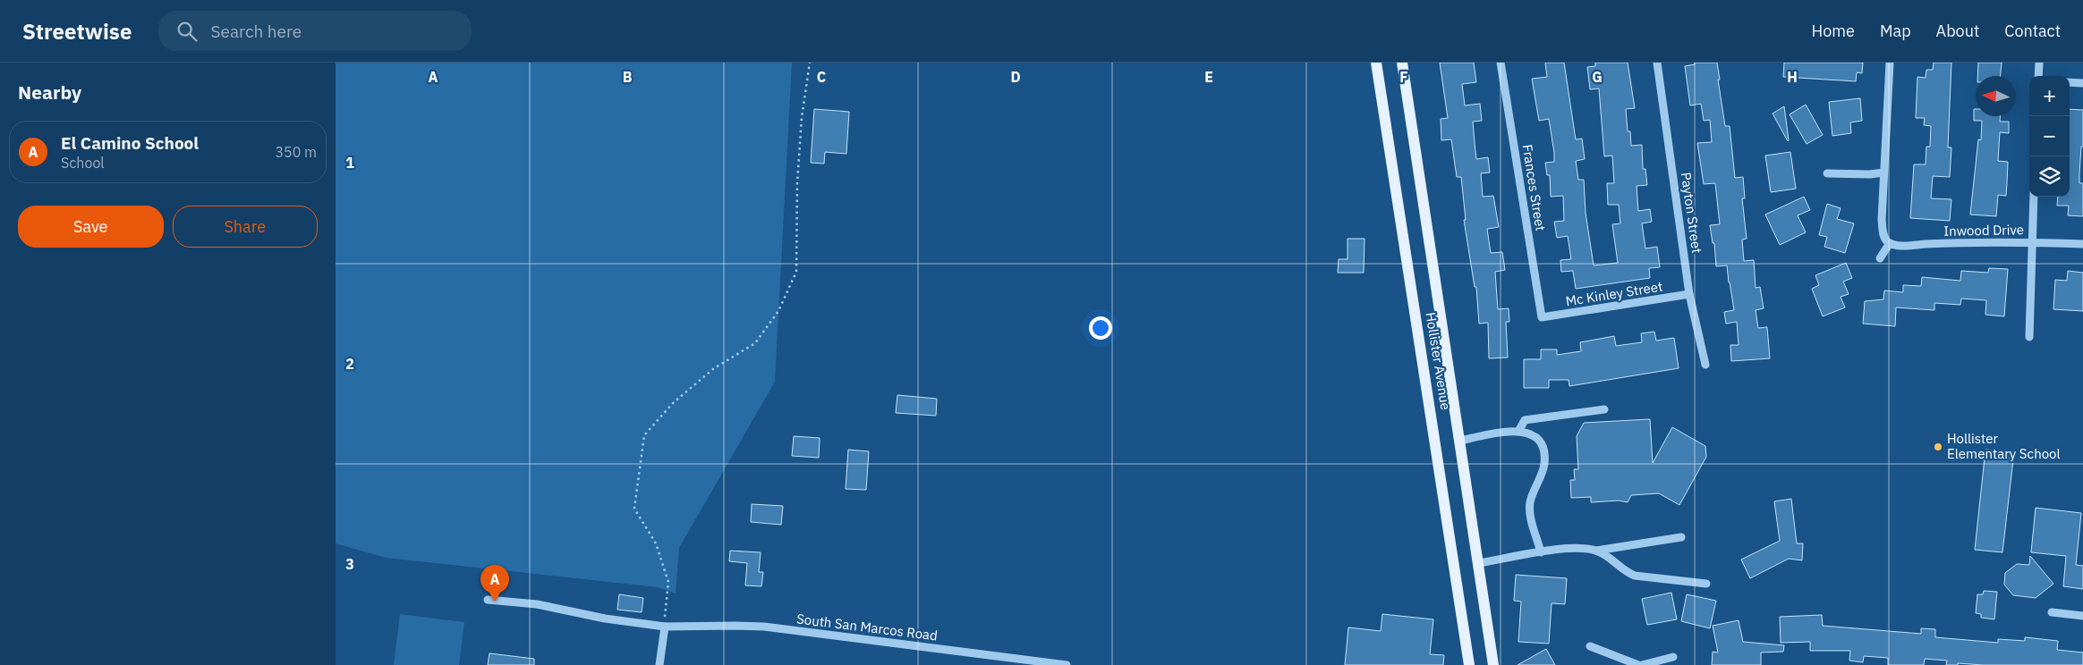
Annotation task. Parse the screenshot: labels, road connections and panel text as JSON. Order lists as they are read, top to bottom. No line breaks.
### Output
{"streets":{"main road":["Hollister Avenue"],"street":["Frances Street","Payton Street","Inwood Drive","Mc Kinley Street","South San Marcos Road"]},"crossings":[["Frances Street","Mc Kinley Street"],["Payton Street","Mc Kinley Street"]],"places":["Hollister Elementary School"],"north":"left","page":{"header":"Streetwise","search":"Search here","nav":["Home","Map","About","Contact"],"heading":"Nearby","map_buttons":["+","−"],"list":[{"mark":"A","name":"El Camino School","note":"School","value":"350 m"}],"buttons":["Save","Share"],"pins":"A"},"grid":{"columns":["A","B","C","D","E","F","G","H"],"rows":["1","2","3"]}}
